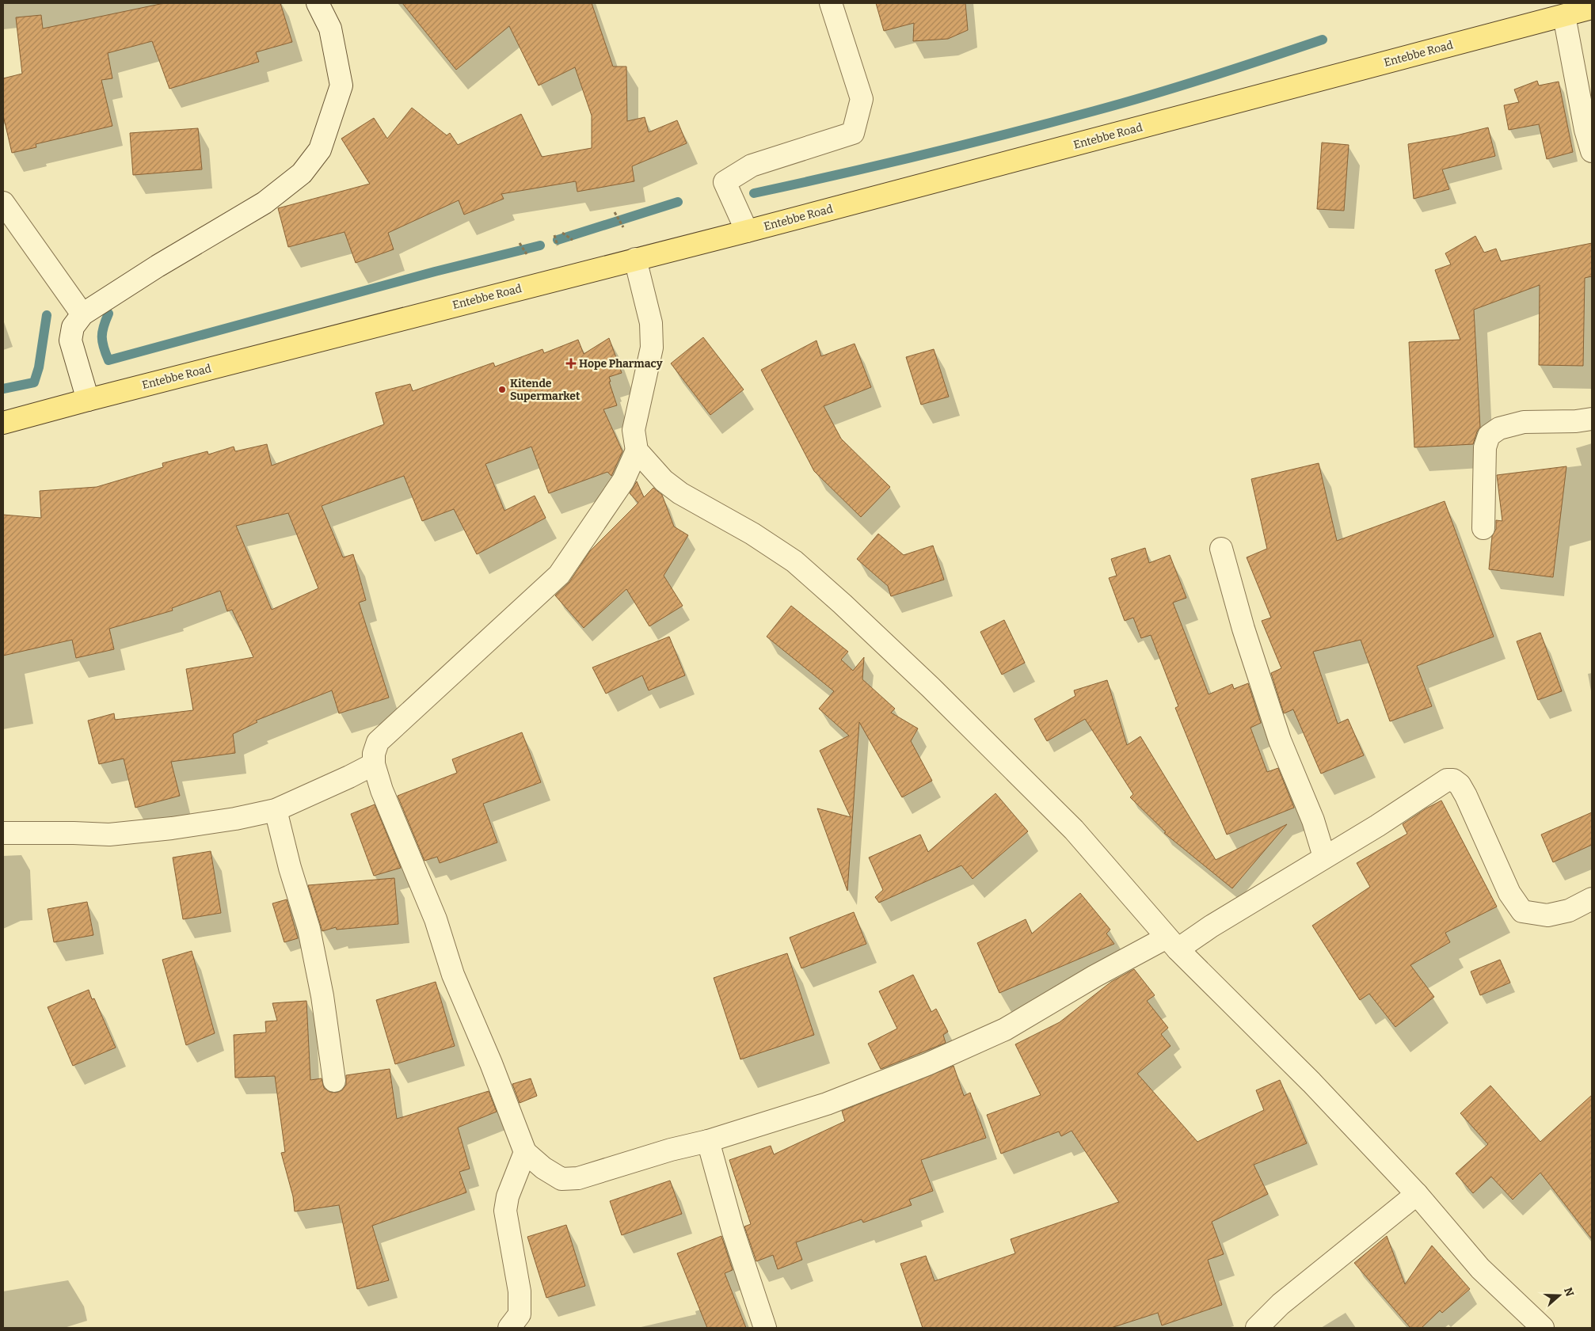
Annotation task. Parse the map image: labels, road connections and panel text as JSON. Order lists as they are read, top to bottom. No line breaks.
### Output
{"streets":{"main road":["Entebbe Road"]},"places":{"health":["Hope Pharmacy"],"other":["Kitende Supermarket"]},"north":"right"}
